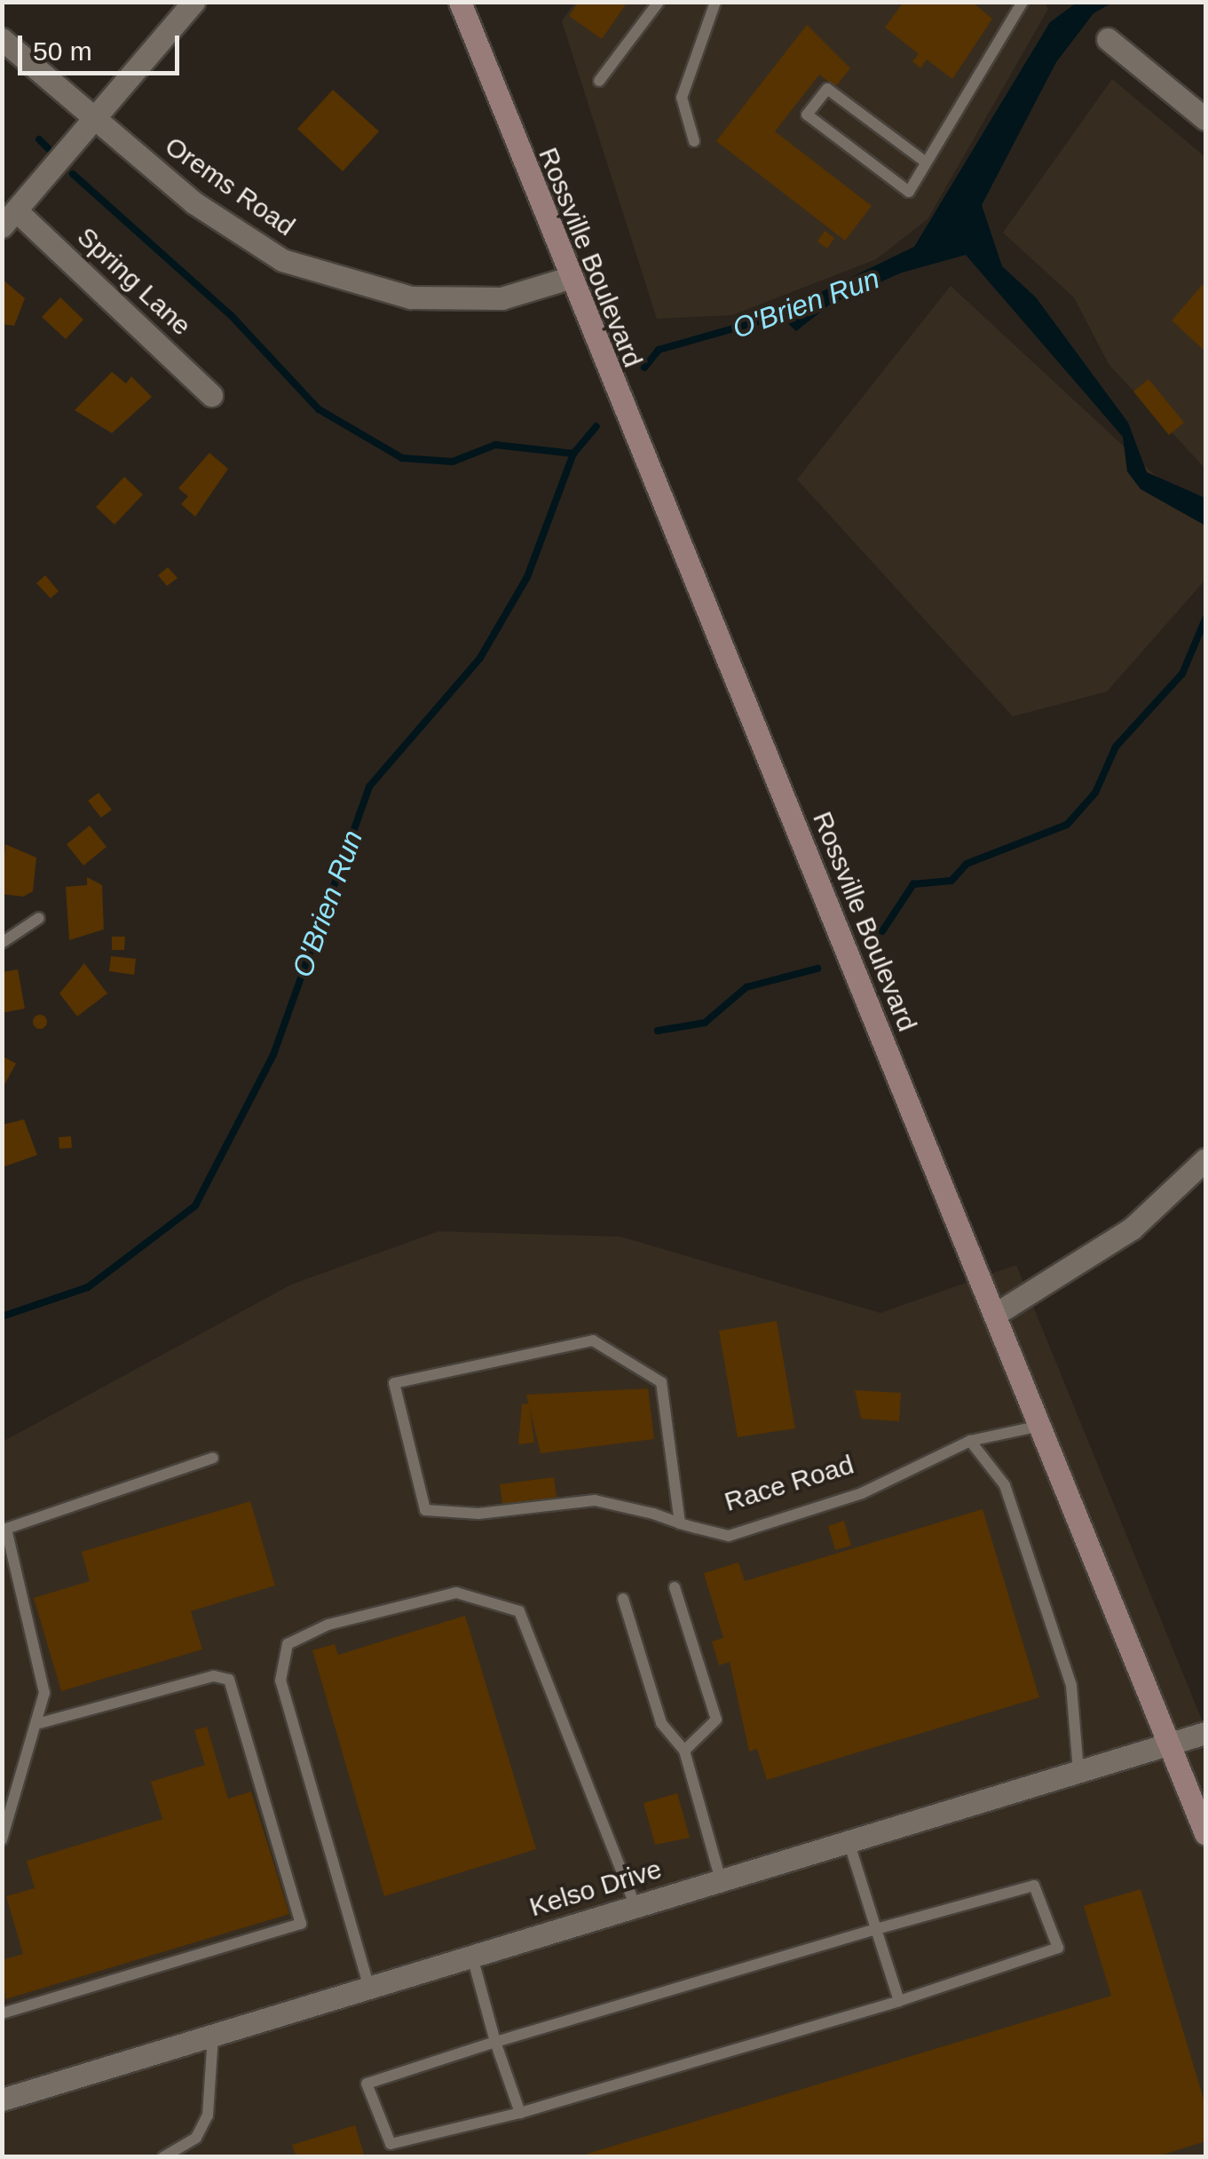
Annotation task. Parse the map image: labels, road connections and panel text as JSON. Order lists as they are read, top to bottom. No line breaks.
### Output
{"streets":{"main road":["Rossville Boulevard"],"street":["Orems Road","Spring Lane","Kelso Drive"],"lane":["Race Road"]},"crossings":[["Orems Road","Rossville Boulevard"],["Rossville Boulevard","Race Road"],["Rossville Boulevard","Kelso Drive"]],"water":["O'Brien Run"],"scale_bar":"50 m"}
